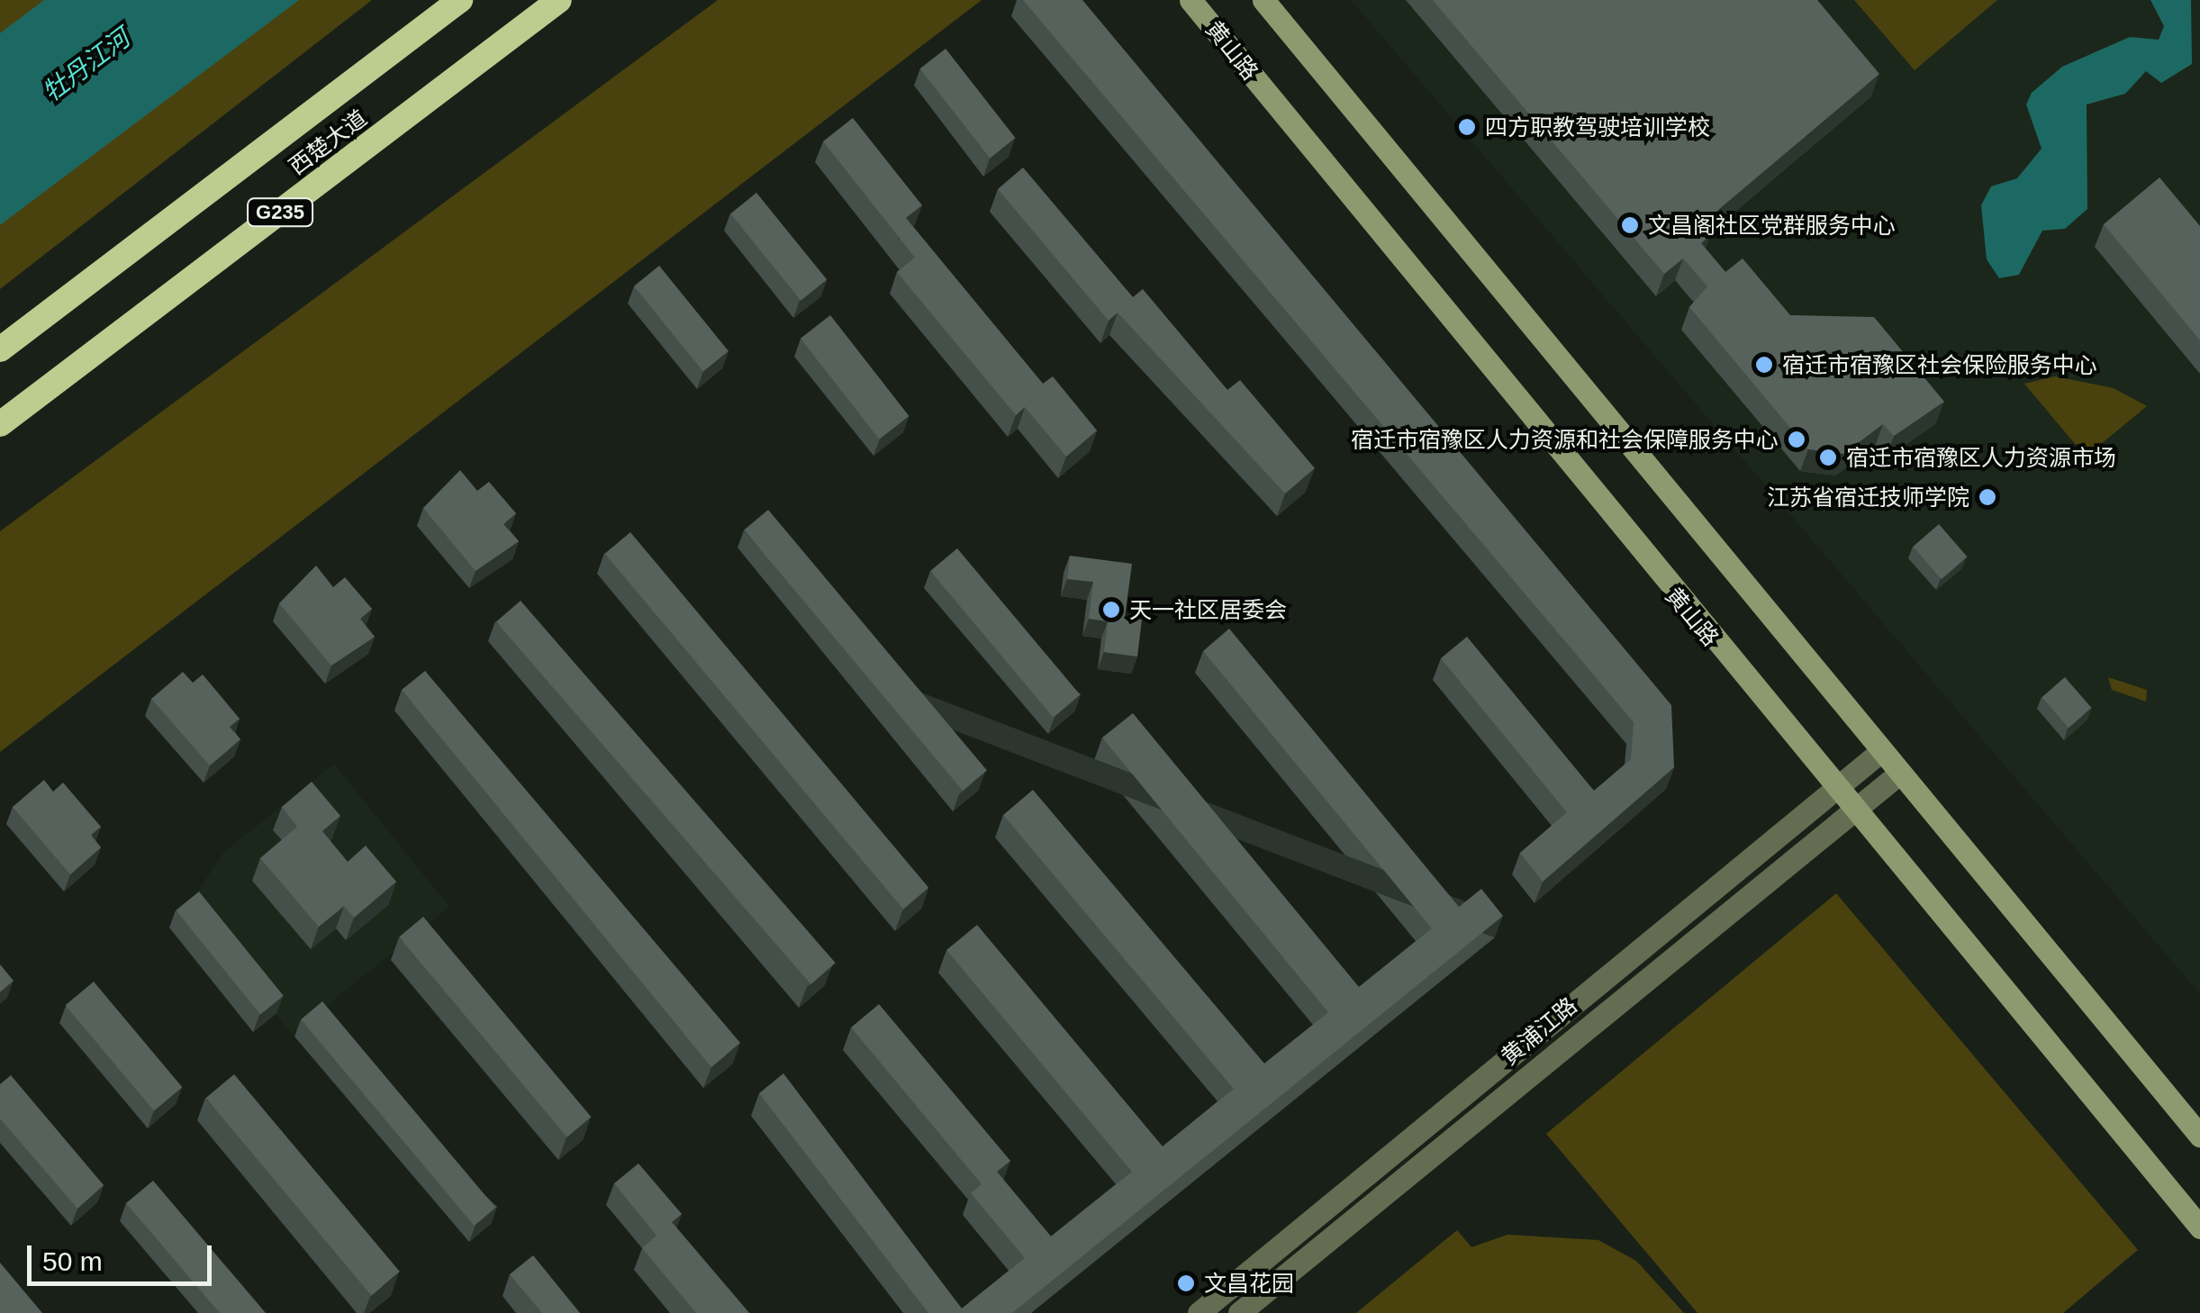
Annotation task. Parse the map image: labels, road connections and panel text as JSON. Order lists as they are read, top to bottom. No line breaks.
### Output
{"streets":{"highway":["西楚大道","G235"],"main road":["黄山路"],"street":["黄浦江路"]},"crossings":[["黄山路","黄浦江路"]],"water":["牡丹江河"],"places":["四方职教驾驶培训学校","文昌阁社区党群服务中心","宿迁市宿豫区社会保险服务中心","宿迁市宿豫区人力资源和社会保障服务中心","宿迁市宿豫区人力资源市场","江苏省宿迁技师学院","天一社区居委会","文昌花园"],"scale_bar":"50 m"}
